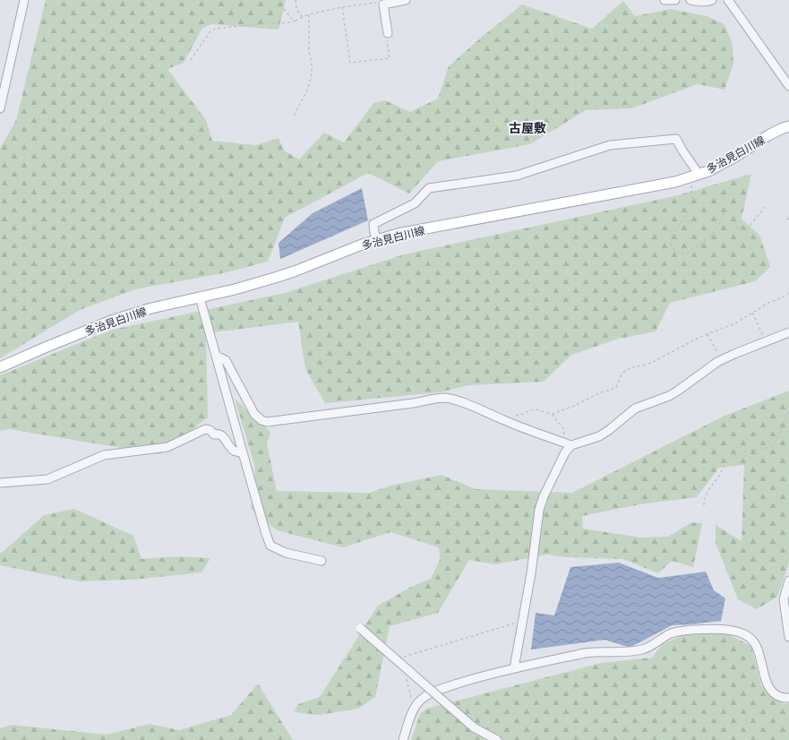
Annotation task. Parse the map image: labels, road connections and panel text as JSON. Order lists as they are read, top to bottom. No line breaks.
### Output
{"streets":{"main road":["多治見白川線"]},"districts":["古屋敷"]}
